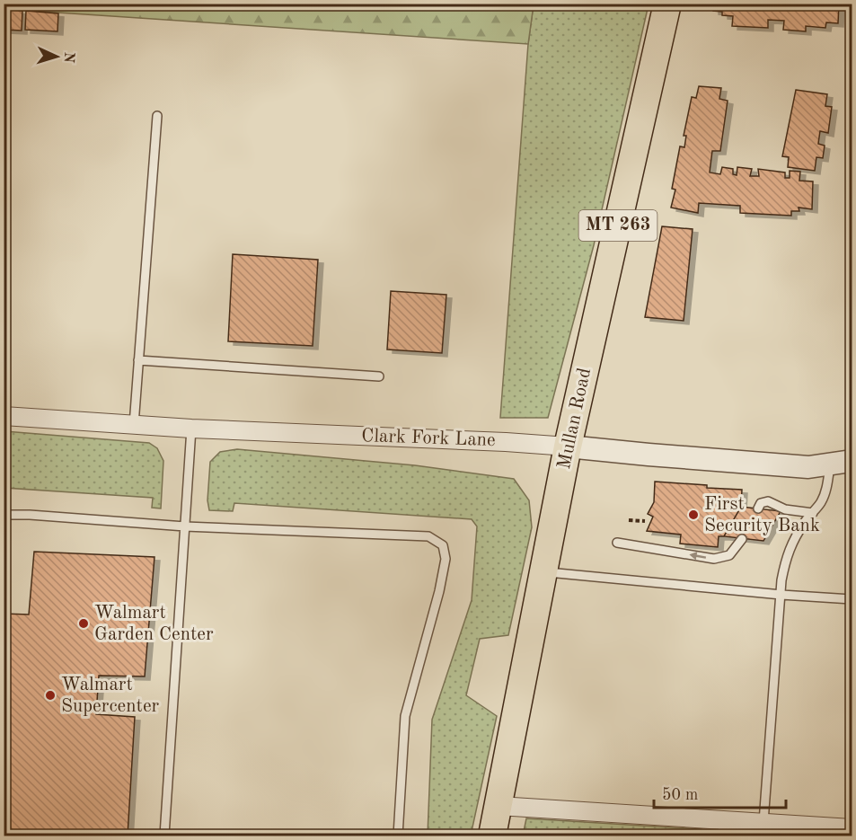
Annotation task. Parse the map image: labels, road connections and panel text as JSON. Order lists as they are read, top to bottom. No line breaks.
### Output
{"streets":{"main road":["MT 263","Mullan Road"],"street":["Clark Fork Lane"]},"crossings":[["Mullan Road","Clark Fork Lane"]],"places":["First Security Bank","Walmart Garden Center","Walmart Supercenter"],"scale_bar":"50 m","north":"right"}
